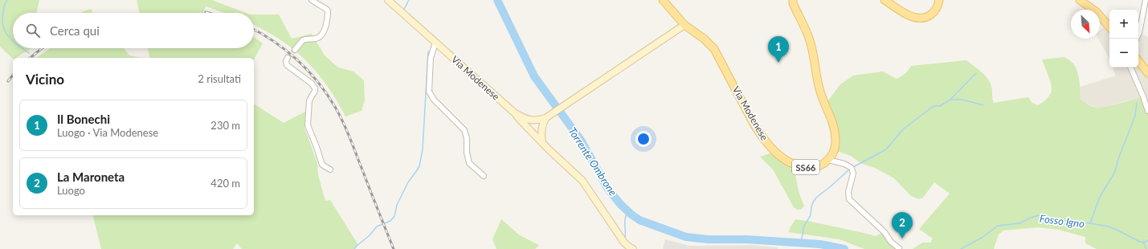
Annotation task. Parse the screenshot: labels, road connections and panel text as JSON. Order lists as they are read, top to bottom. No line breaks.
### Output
{"streets":{"main road":["Via Modenese","SS66"]},"crossings":[["Via Modenese","SS66"]],"water":["Torrente Ombrone","Fosso Igno"],"north":"bottom right","page":{"map_buttons":["+","−"],"search":"Cerca qui","pins":["1","2"],"heading":["Vicino","2 risultati"],"list":[{"mark":"1","name":"Il Bonechi","note":"Luogo · Via Modenese","value":"230 m"},{"mark":"2","name":"La Maroneta","note":"Luogo","value":"420 m"}]}}
